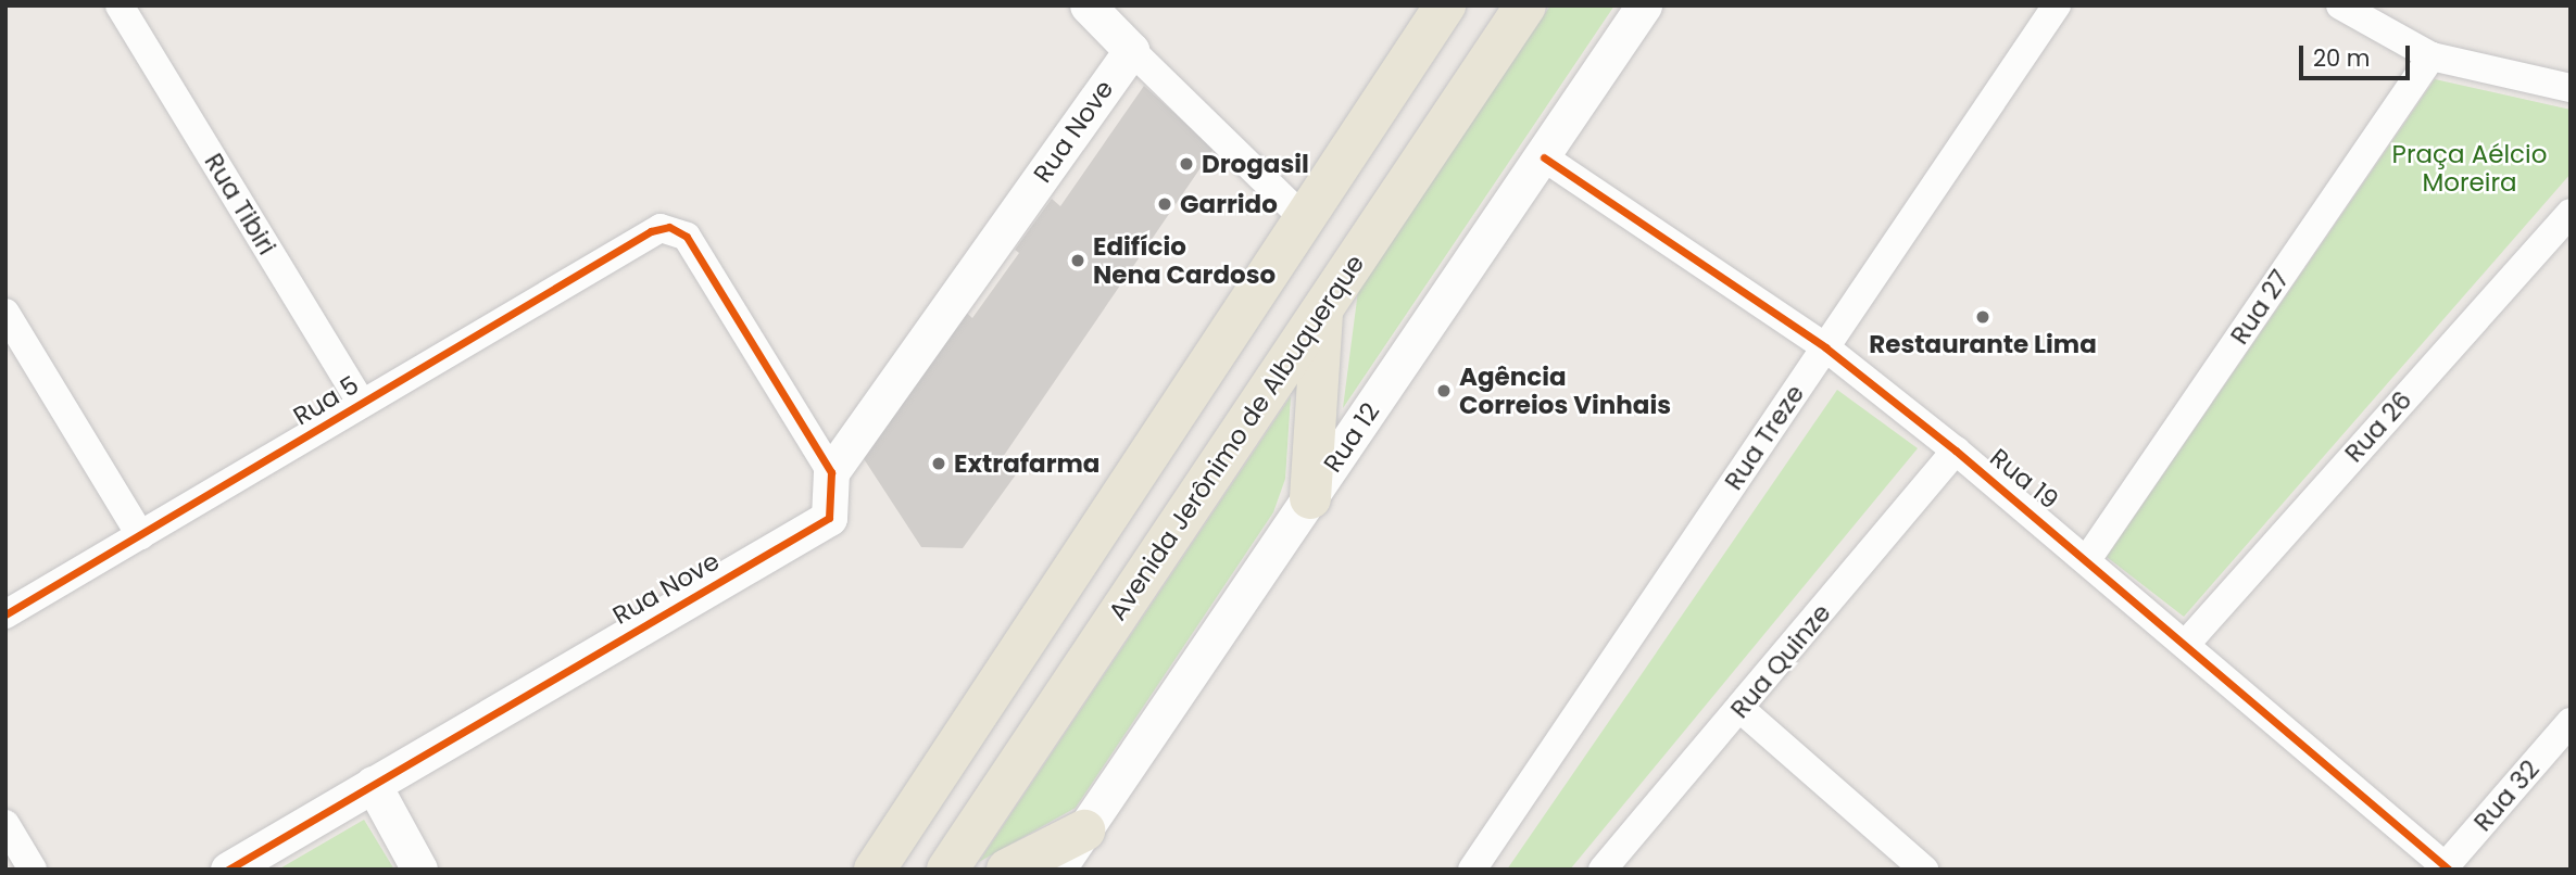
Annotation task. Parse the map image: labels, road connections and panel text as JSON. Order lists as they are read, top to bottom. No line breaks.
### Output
{"streets":{"main road":["Avenida Jerônimo de Albuquerque"],"street":["Rua Nove","Rua Tibiri","Rua 27","Rua 5","Rua 26","Rua 12","Rua Treze","Rua 19","Rua Quinze","Rua 32"]},"crossings":[["Rua Nove","Rua 5"],["Rua Tibiri","Rua 5"],["Rua 27","Rua 19"],["Rua 26","Rua 19"],["Rua 12","Rua 19"],["Rua Treze","Rua 19"],["Rua 19","Rua Quinze"],["Rua 19","Rua 32"]],"parks":["Praça Aélcio Moreira"],"places":["Drogasil","Garrido","Edifício Nena Cardoso","Restaurante Lima","Agência Correios Vinhais","Extrafarma"],"scale_bar":"20 m"}
